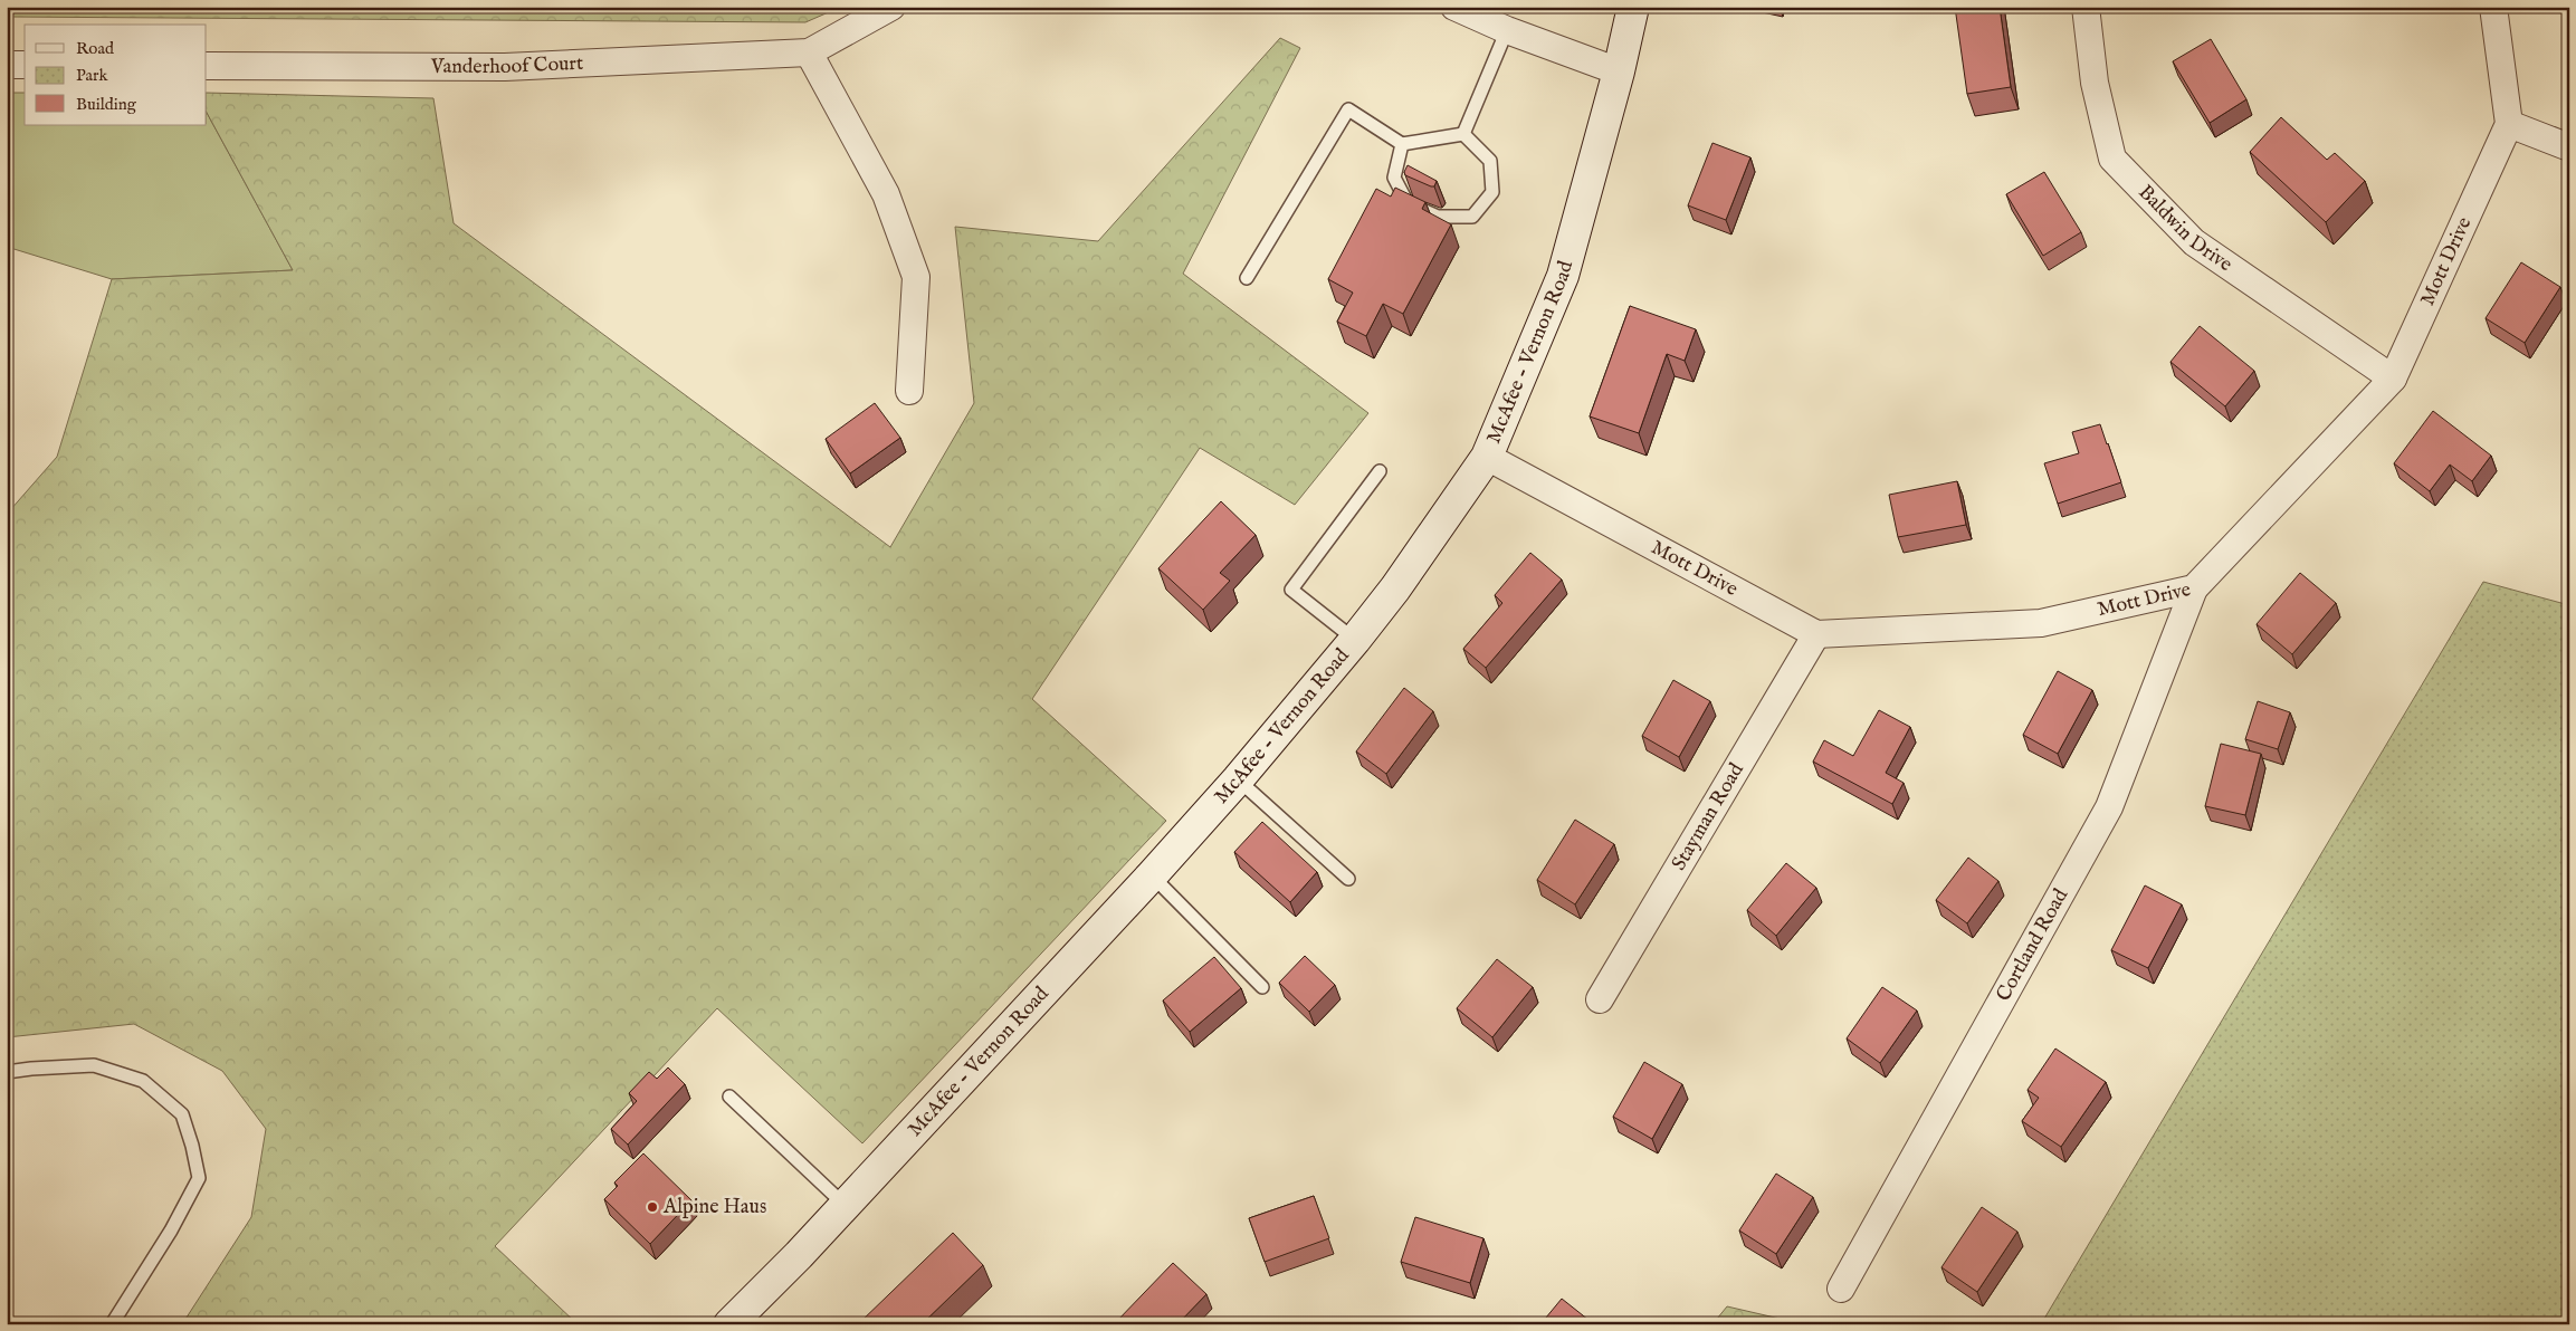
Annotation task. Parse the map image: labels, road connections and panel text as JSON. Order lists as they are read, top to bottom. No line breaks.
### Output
{"streets":{"main road":["McAfee - Vernon Road"],"street":["Vanderhoof Court","Baldwin Drive","Mott Drive","Stayman Road","Cortland Road"]},"crossings":[["Baldwin Drive","Mott Drive"],["Mott Drive","McAfee - Vernon Road"],["Mott Drive","Stayman Road"],["Mott Drive","Cortland Road"]],"places":["Alpine Haus"],"legend":["Road","Park","Building"]}
